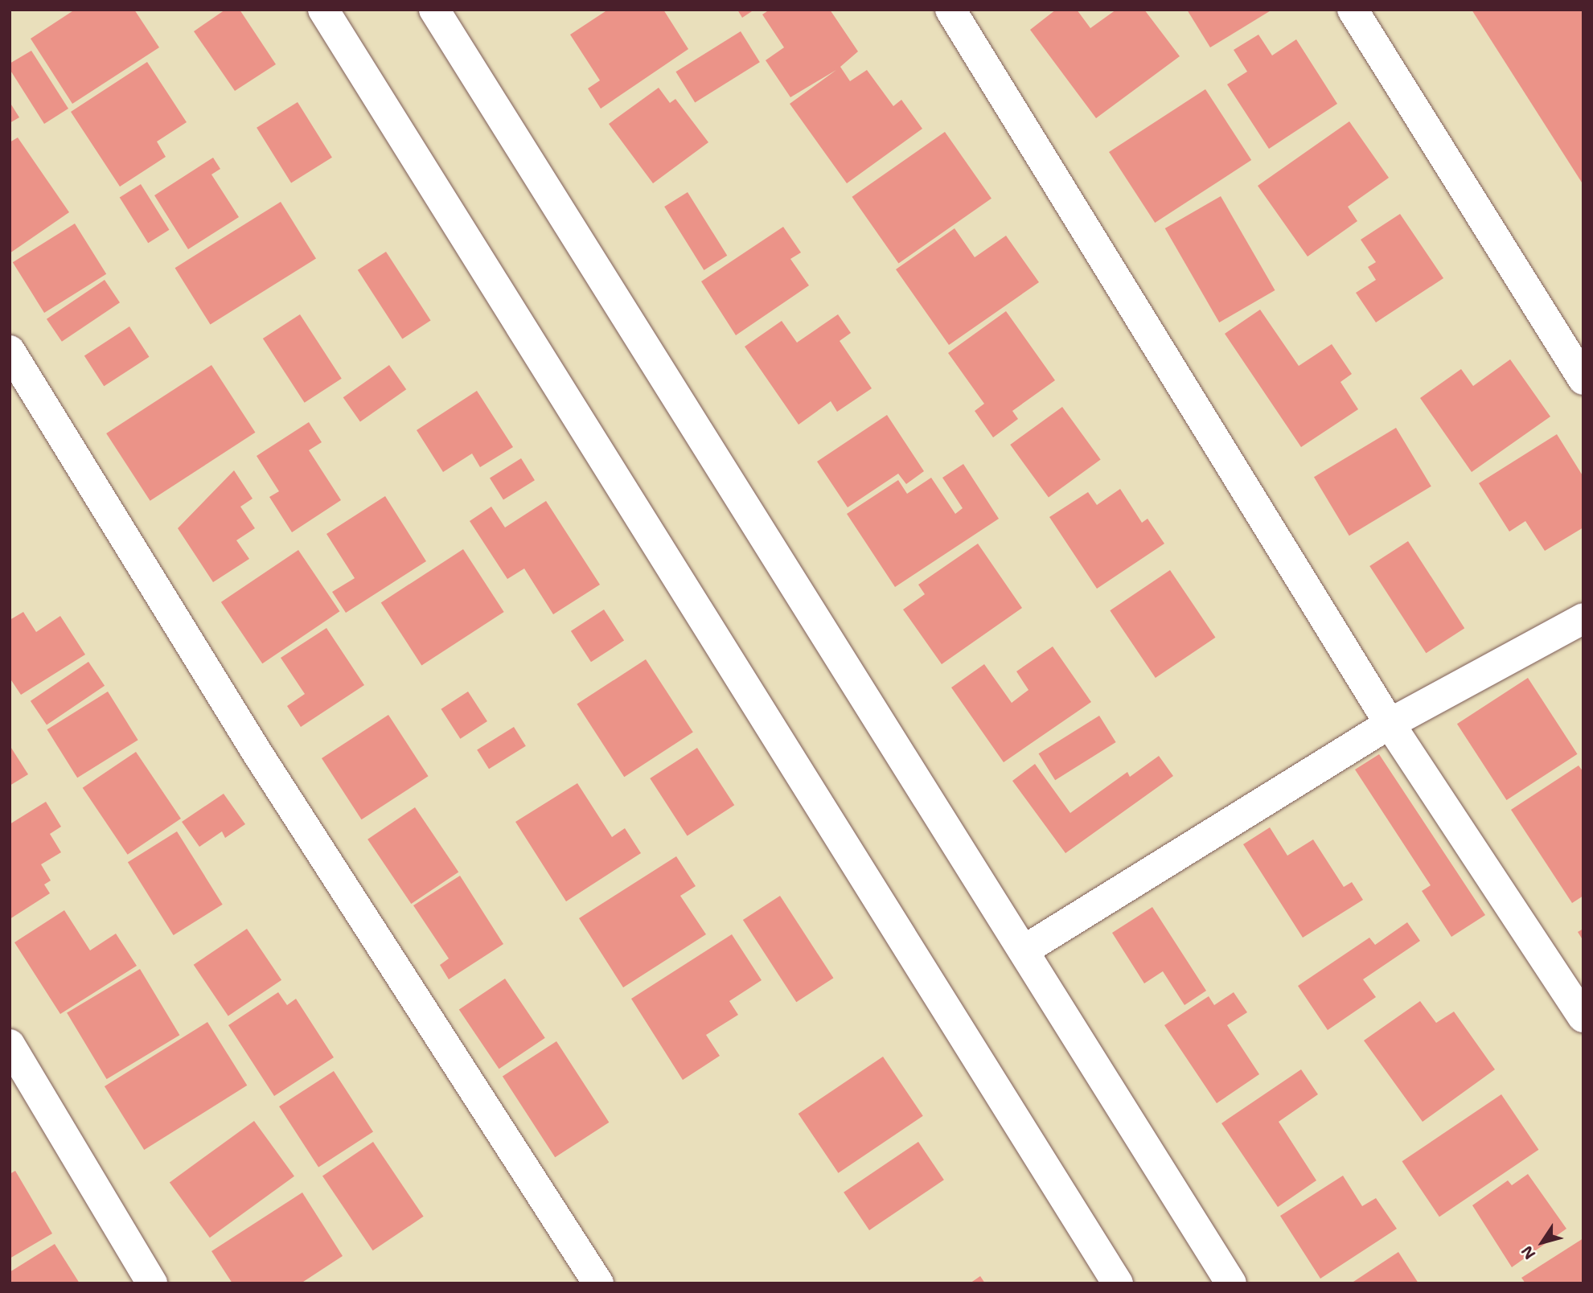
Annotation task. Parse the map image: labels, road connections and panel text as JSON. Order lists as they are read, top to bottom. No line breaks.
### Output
{"north":"bottom left"}
